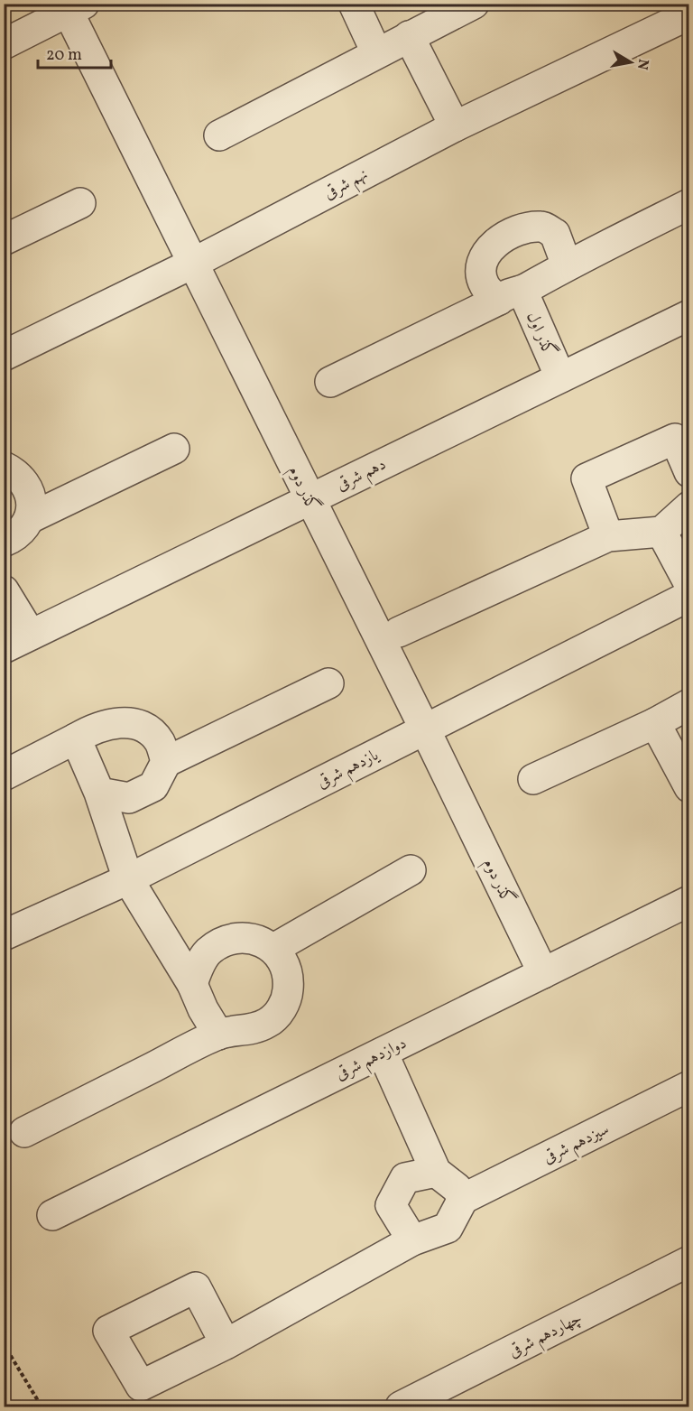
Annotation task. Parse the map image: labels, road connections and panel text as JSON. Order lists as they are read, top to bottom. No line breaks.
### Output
{"streets":{"street":["نهم شرقی","گذر اول","دهم شرقی","گذر دوم","یازدهم شرقی","دوازدهم شرقی","سیزدهم شرقی","چهاردهم شرقی"]},"crossings":[["نهم شرقی","گذر دوم"],["گذر اول","دهم شرقی"],["دهم شرقی","گذر دوم"],["گذر دوم","یازدهم شرقی"],["گذر دوم","دوازدهم شرقی"]],"scale_bar":"20 m","north":"right"}
